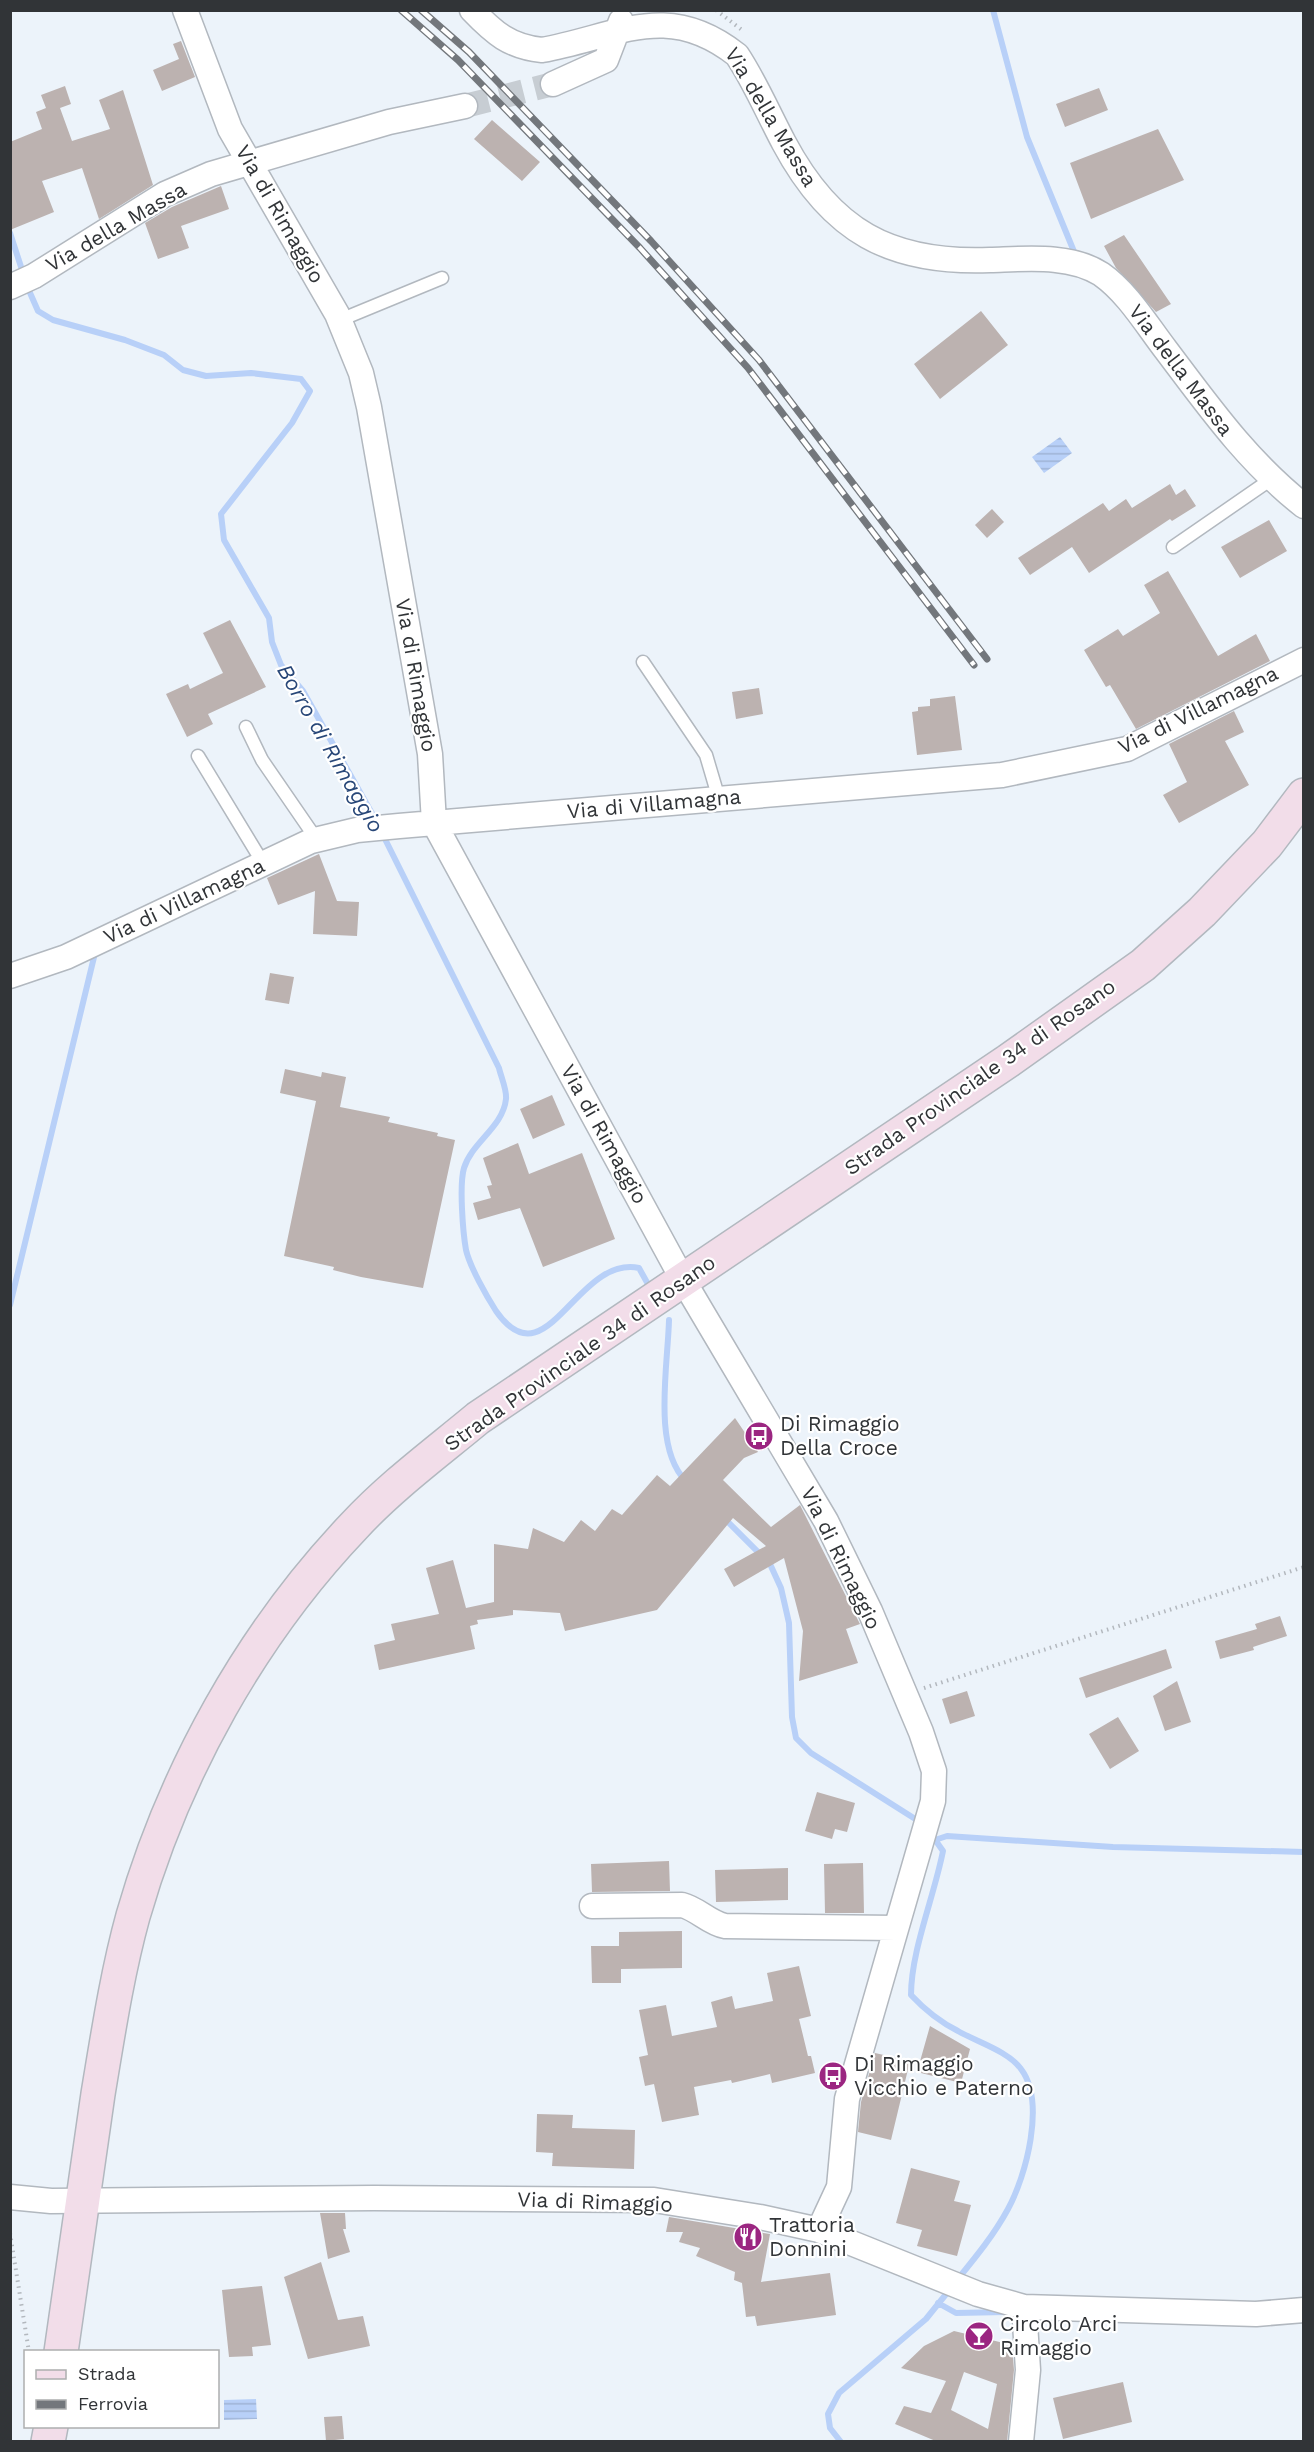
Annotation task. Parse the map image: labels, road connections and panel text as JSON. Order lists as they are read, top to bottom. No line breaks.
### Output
{"streets":{"main road":["Strada Provinciale 34 di Rosano"],"street":["Via della Massa","Via di Rimaggio","Via di Villamagna"]},"crossings":[["Via della Massa","Via di Rimaggio"],["Via di Rimaggio","Via di Villamagna"],["Via di Rimaggio","Strada Provinciale 34 di Rosano"]],"water":["Borro di Rimaggio"],"places":{"bus stop":["Di Rimaggio Della Croce","Di Rimaggio Vicchio e Paterno"],"restaurant":["Trattoria Donnini"],"bar":["Circolo Arci Rimaggio"]},"legend":["Strada","Ferrovia"]}
